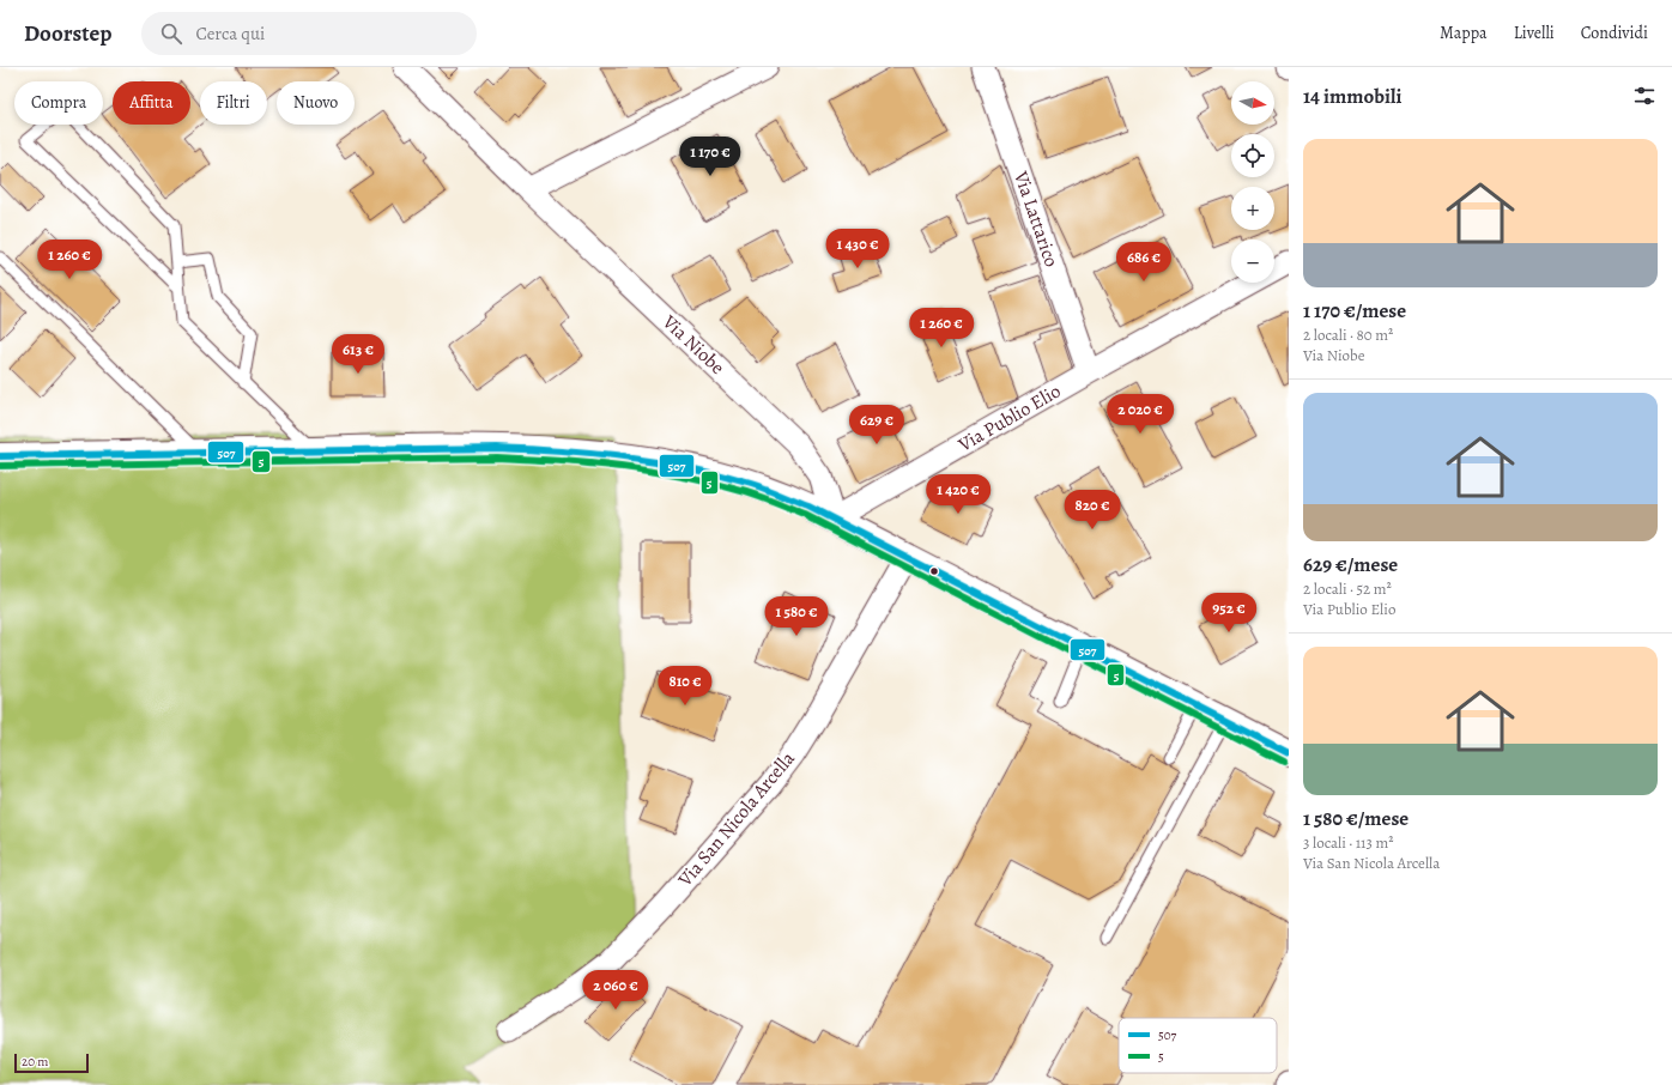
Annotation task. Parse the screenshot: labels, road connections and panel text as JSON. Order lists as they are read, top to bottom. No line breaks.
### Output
{"streets":{"street":["Via Lattarico","Via Niobe","Via Publio Elio","Via San Nicola Arcella"]},"crossings":[["Via Lattarico","Via Publio Elio"],["Via Niobe","Via Publio Elio"]],"lines":["transit line 507","transit line 5"],"legend":["507","5"],"scale_bar":"20 m","north":"right","page":{"header":"Doorstep","search":"Cerca qui","nav":["Mappa","Livelli","Condividi"],"heading":"14 immobili","map_buttons":["+","−"],"chip":["Compra","Affitta","Filtri","Nuovo"],"list":[{"name":"1 170 €/mese","note":"2 locali · 80 m² · Via Niobe"},{"name":"629 €/mese","note":"2 locali · 52 m² · Via Publio Elio"},{"name":"1 580 €/mese","note":"3 locali · 113 m² · Via San Nicola Arcella"}],"price":["1 170 €","1 430 €","1 260 €","686 €","1 260 €","613 €","2 020 €","629 €","1 420 €","820 €","952 €","1 580 €","810 €","2 060 €"],"scale":"20 m"}}
